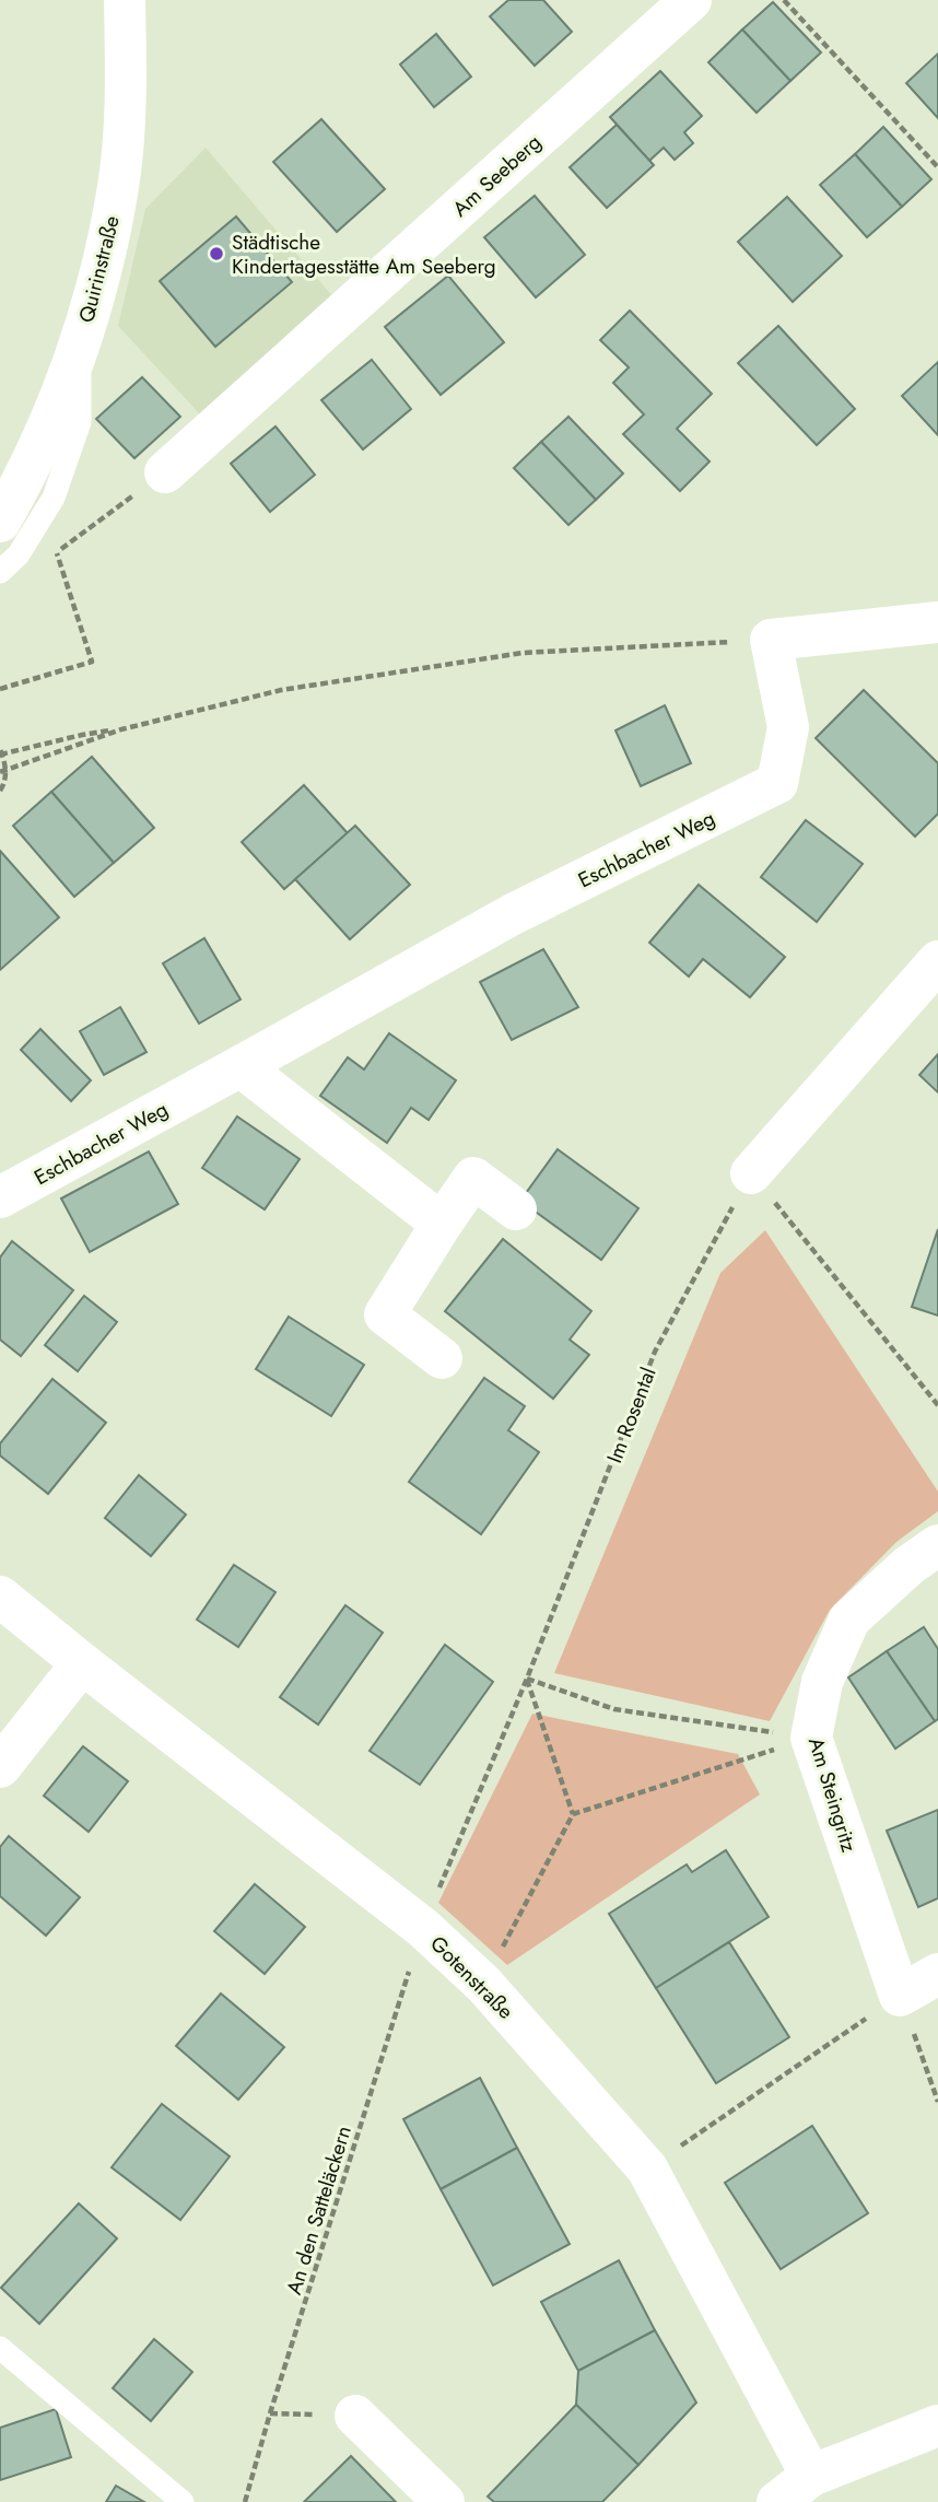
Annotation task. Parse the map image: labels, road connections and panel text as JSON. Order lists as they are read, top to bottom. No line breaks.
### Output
{"streets":{"street":["Am Seeberg","Quirinstraße","Eschbacher Weg","Am Steingritz","Gotenstraße"],"path":["Im Rosental","An den Satteläckern"]},"crossings":[["Im Rosental","Gotenstraße"],["Im Rosental","An den Satteläckern"],["Gotenstraße","An den Satteläckern"]],"places":["Städtische Kindertagesstätte Am Seeberg"]}
